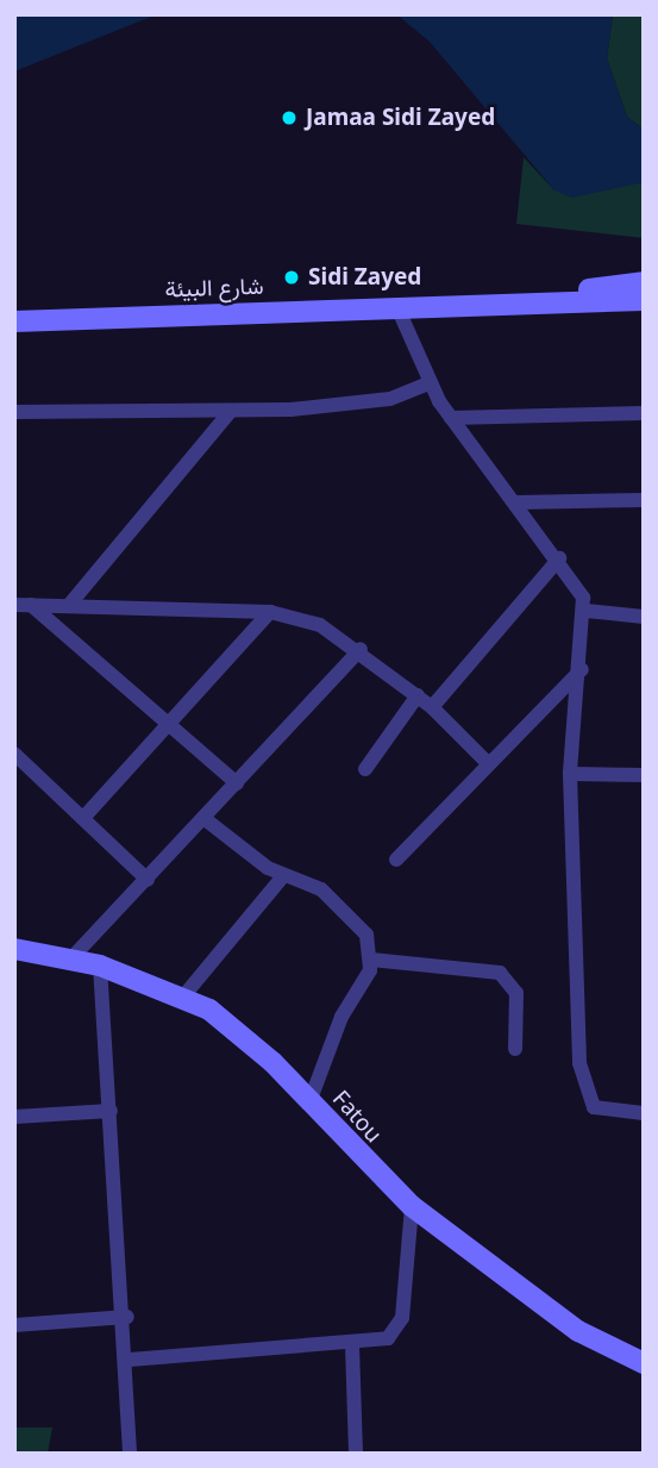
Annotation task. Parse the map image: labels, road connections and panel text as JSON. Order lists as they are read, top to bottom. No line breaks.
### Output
{"streets":{"street":["شارع البيئة","Fatou"]},"places":["Jamaa Sidi Zayed","Sidi Zayed"]}
